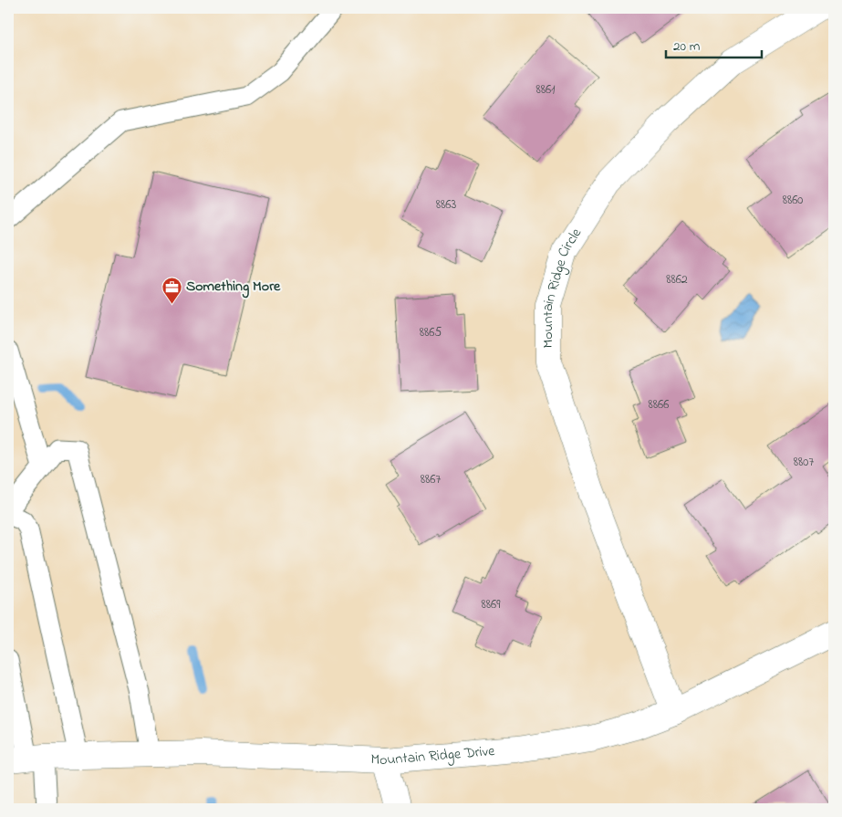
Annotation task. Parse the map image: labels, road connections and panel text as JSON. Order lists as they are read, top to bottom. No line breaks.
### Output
{"streets":{"street":["Mountain Ridge Circle","Mountain Ridge Drive"]},"crossings":[["Mountain Ridge Circle","Mountain Ridge Drive"]],"places":{"office":["Something More"]},"house_numbers":["8861","8860","8863","8862","8865","8866","8807","8867","8869"],"scale_bar":"20 m"}
